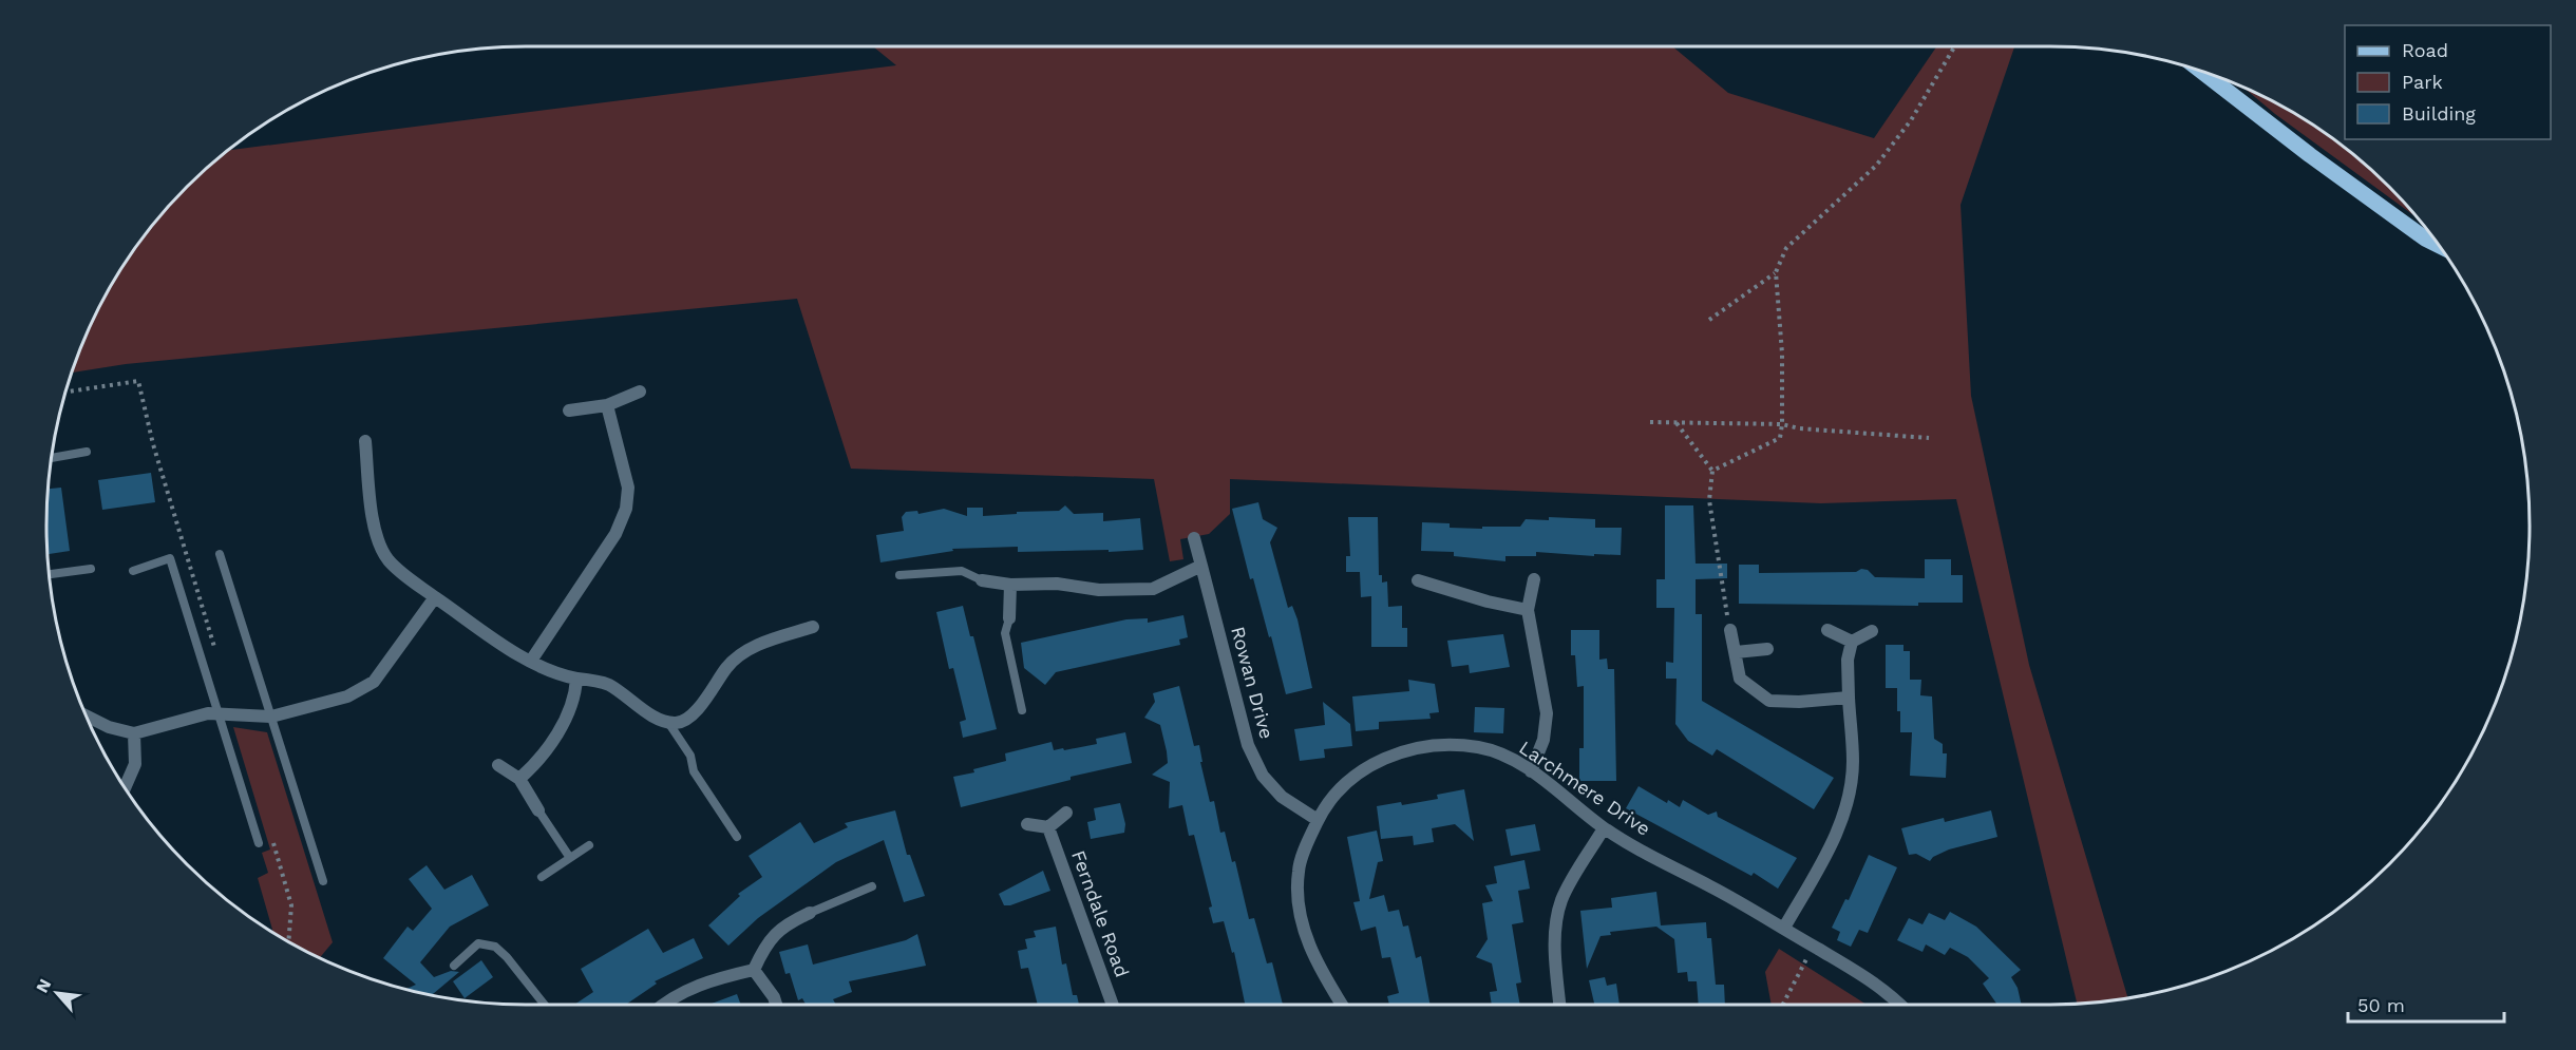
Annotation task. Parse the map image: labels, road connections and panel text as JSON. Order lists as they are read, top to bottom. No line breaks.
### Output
{"streets":{"street":["Rowan Drive","Larchmere Drive","Ferndale Road"]},"crossings":[["Rowan Drive","Larchmere Drive"]],"legend":["Road","Park","Building"],"scale_bar":"50 m","north":"top left"}
